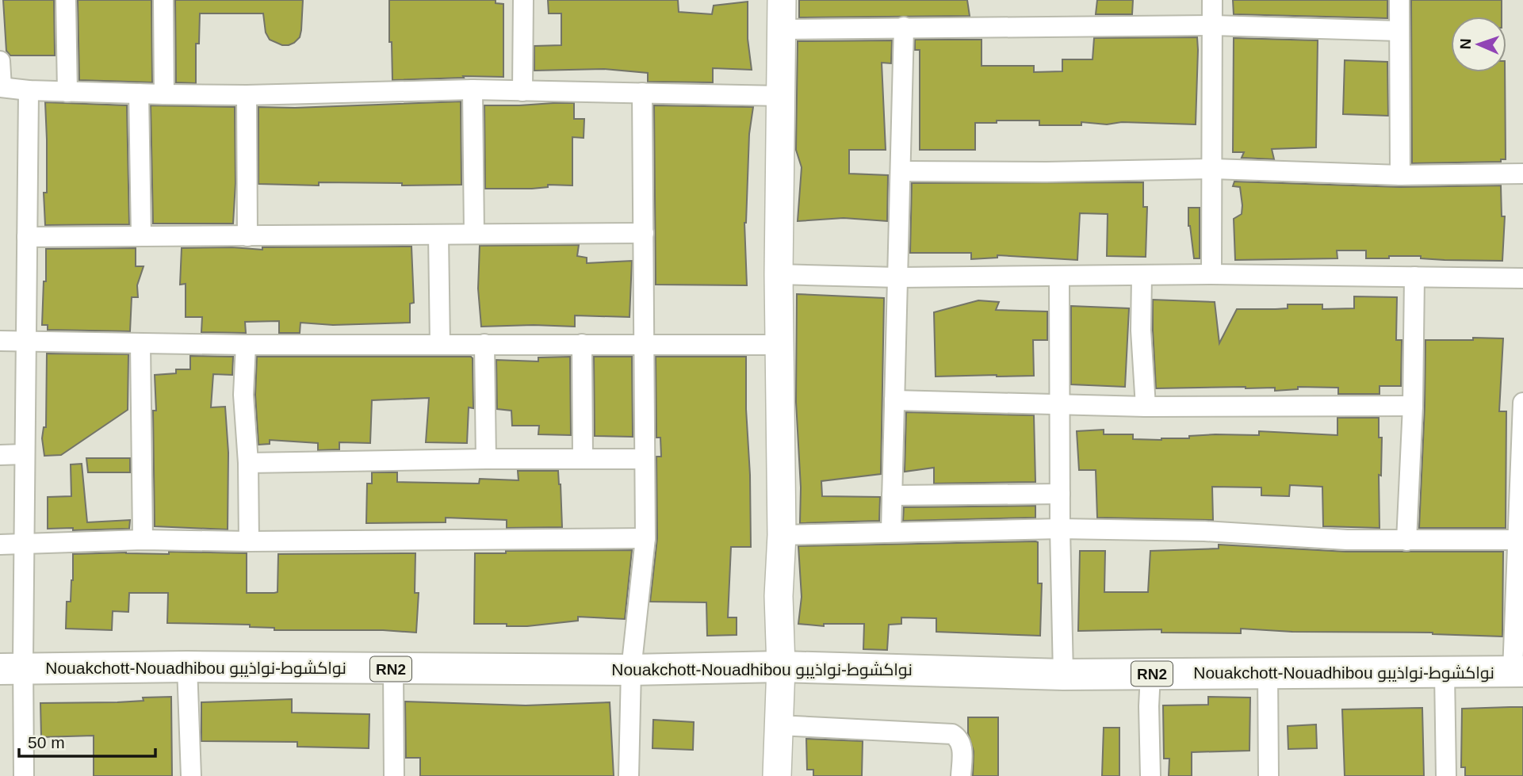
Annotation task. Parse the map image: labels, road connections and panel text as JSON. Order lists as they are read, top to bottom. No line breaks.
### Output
{"streets":{"highway":["Nouakchott-Nouadhibou نواكشوط-نواذيبو","RN2"]},"scale_bar":"50 m","north":"left"}
